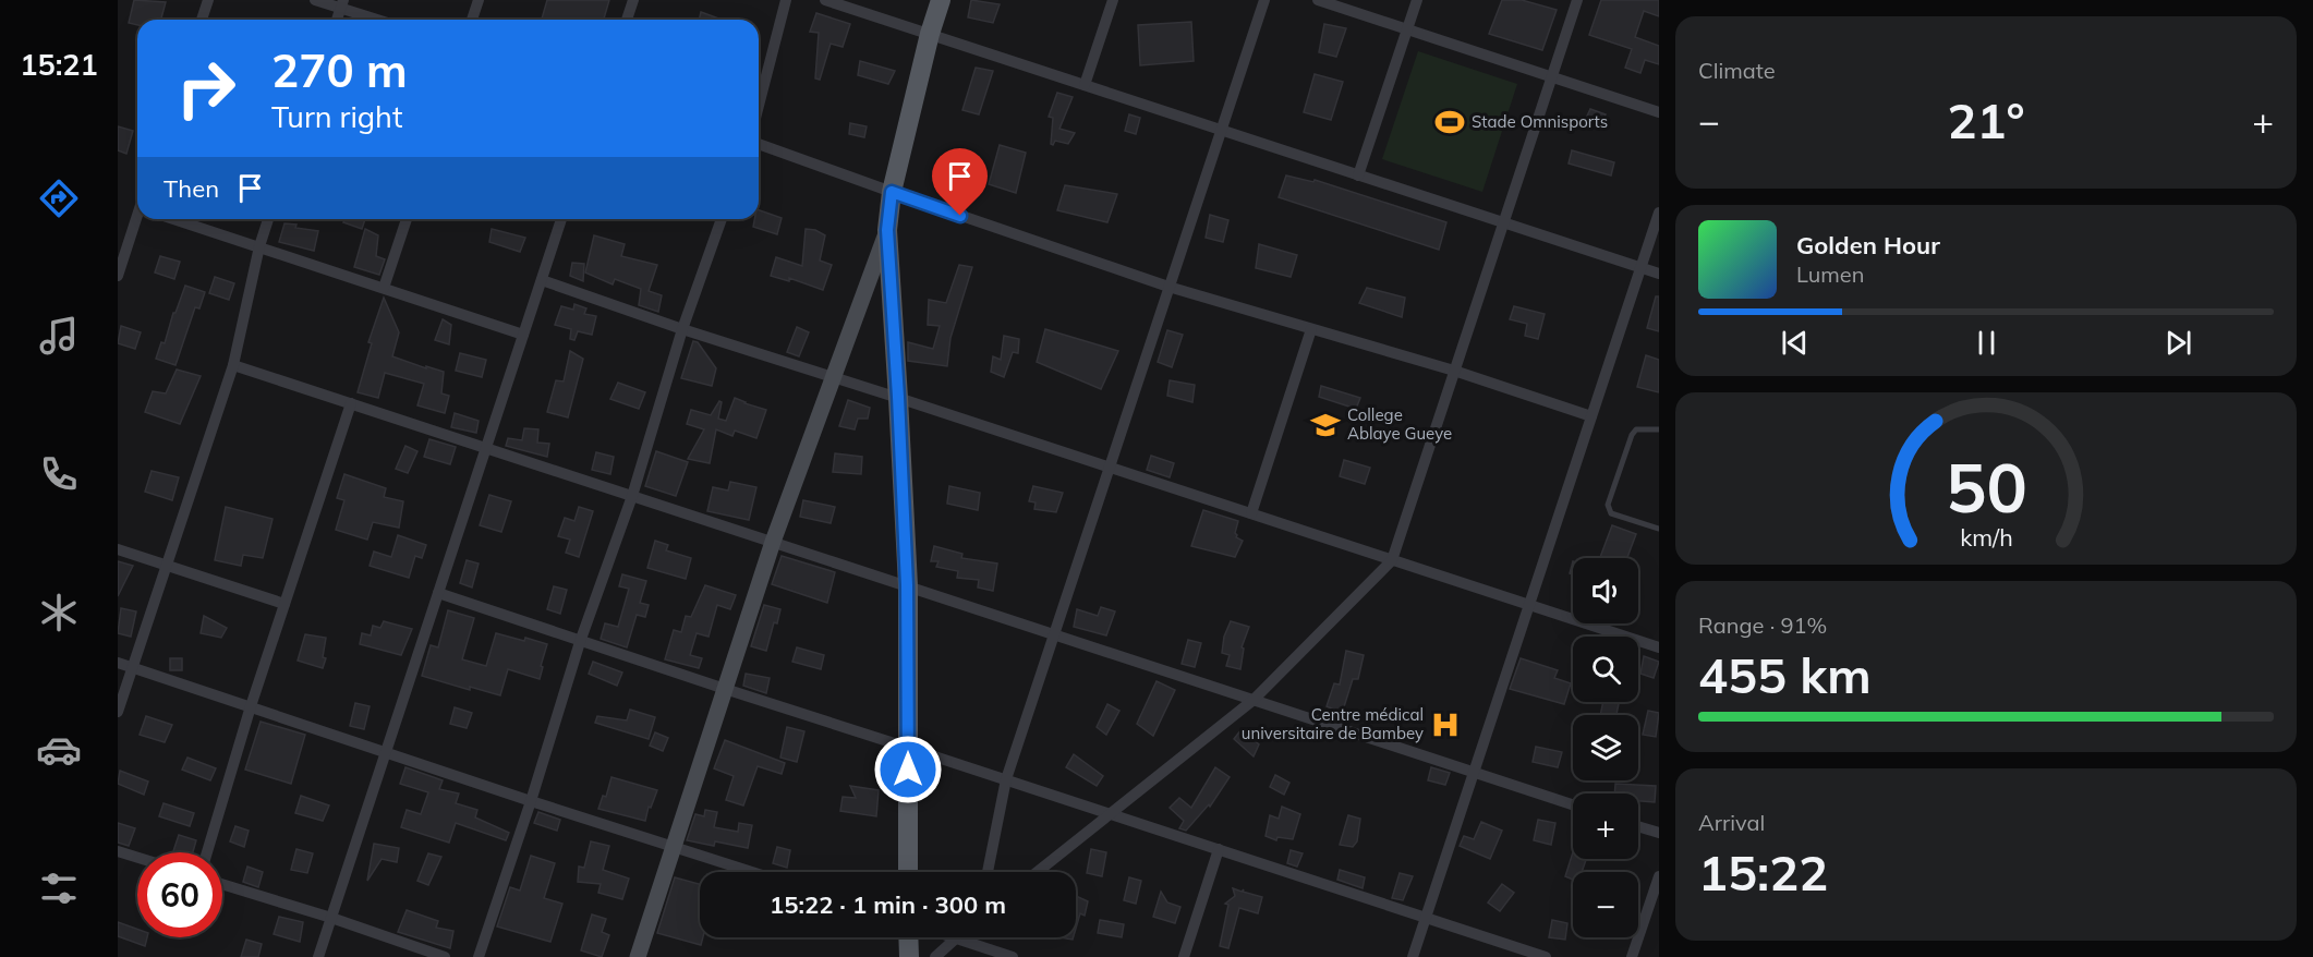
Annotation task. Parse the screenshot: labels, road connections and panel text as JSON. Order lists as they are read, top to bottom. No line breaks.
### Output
{"places":{"sports":["Stade Omnisports"],"school or university":["College Ablaye Gueye"],"hospital":["Centre médical universitaire de Bambey"]},"page":{"tabs":"15:21","tile":["Climate",["Range · 91%","455 km"],["Arrival","15:22"]],"turn":["270 m","Turn right"],"heat":["−","21°","+"],"then":"Then","song":["Golden Hour","Lumen"],"map_buttons":["+","−"],"limit":"60","trip":"15:22 · 1 min · 300 m","gauge":["50","km/h"]}}
